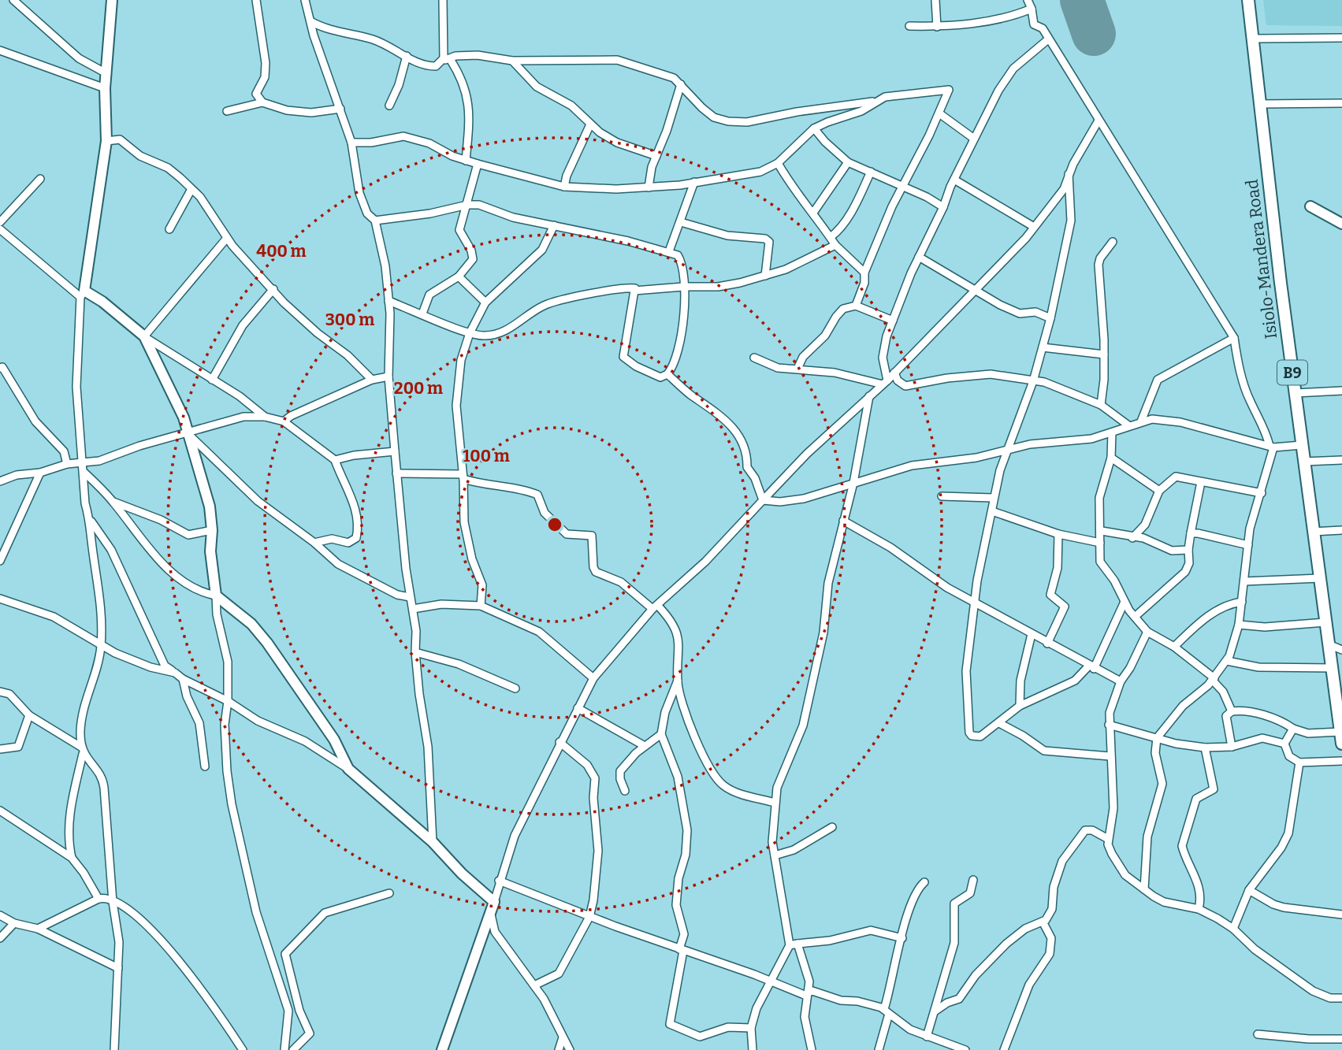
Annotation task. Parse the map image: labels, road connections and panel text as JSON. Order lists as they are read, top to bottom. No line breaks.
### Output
{"streets":{"highway":["Isiolo-Mandera Road","B9"]},"rings":["400 m","300 m","200 m","100 m"]}
